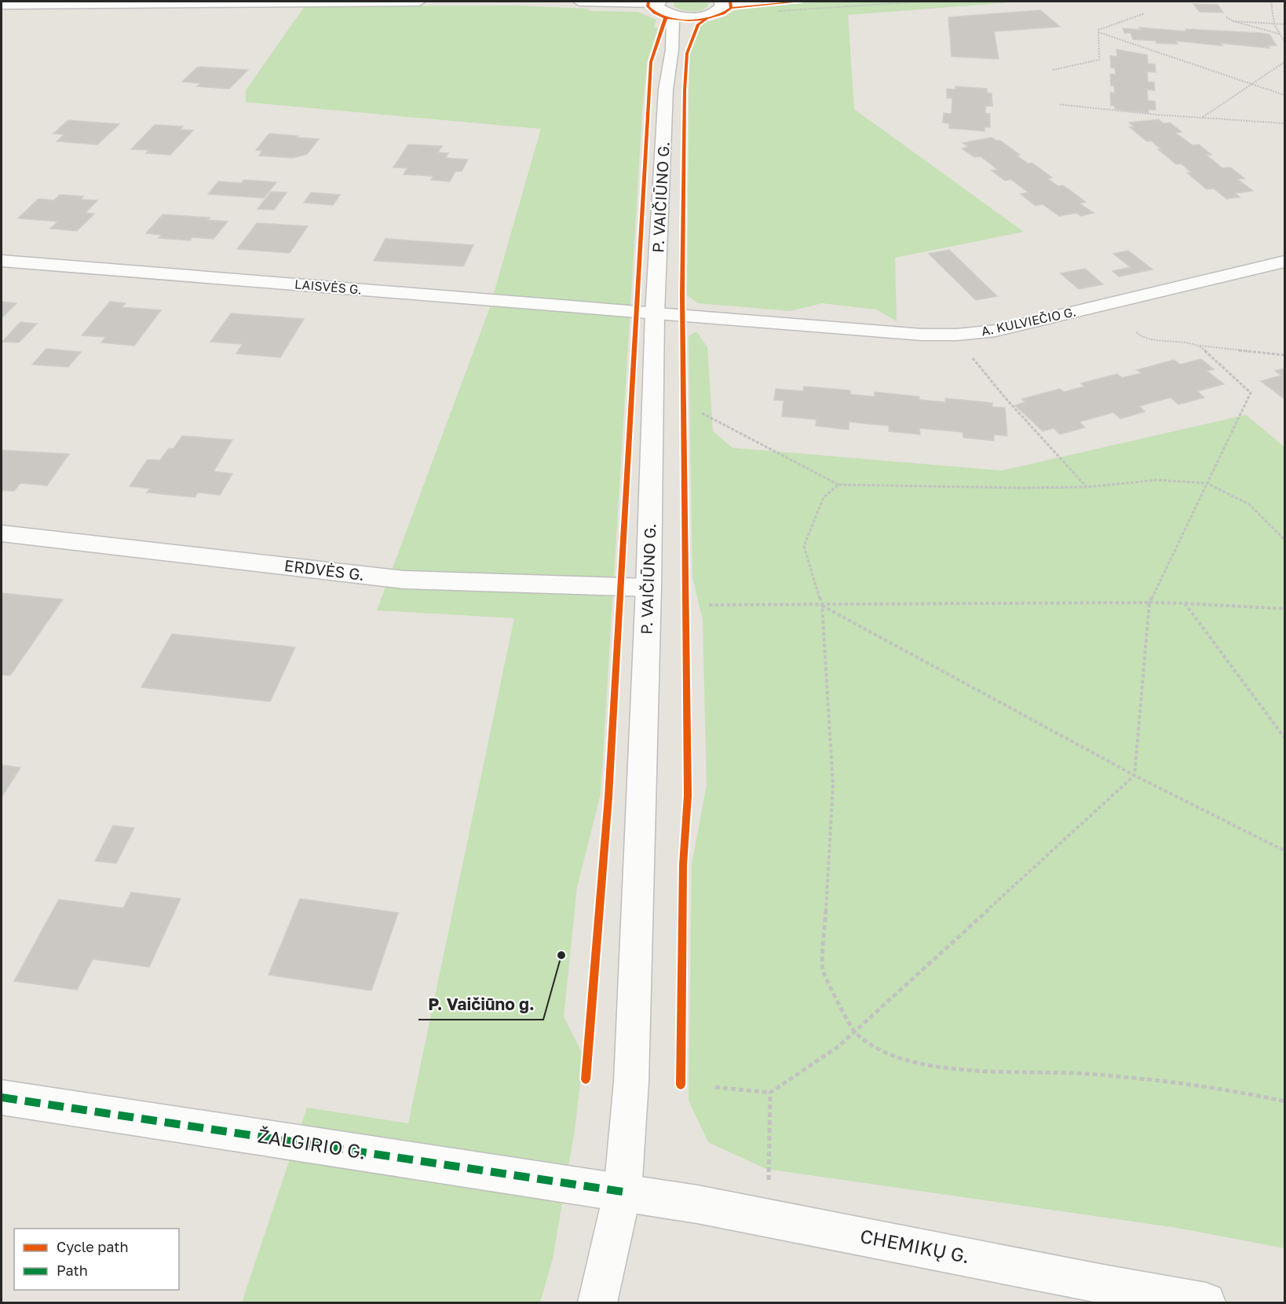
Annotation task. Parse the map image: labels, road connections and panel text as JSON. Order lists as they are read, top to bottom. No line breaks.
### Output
{"streets":{"street":["P. VAIČIŪNO G.","LAISVĖS G.","A. KULVIEČIO G.","ERDVĖS G.","ŽALGIRIO G.","CHEMIKŲ G."]},"crossings":[["P. VAIČIŪNO G.","LAISVĖS G."],["P. VAIČIŪNO G.","A. KULVIEČIO G."],["P. VAIČIŪNO G.","ERDVĖS G."],["P. VAIČIŪNO G.","ŽALGIRIO G."],["P. VAIČIŪNO G.","CHEMIKŲ G."],["LAISVĖS G.","A. KULVIEČIO G."],["ŽALGIRIO G.","CHEMIKŲ G."]],"places":["P. Vaičiūno g."],"legend":["Cycle path","Path"]}
